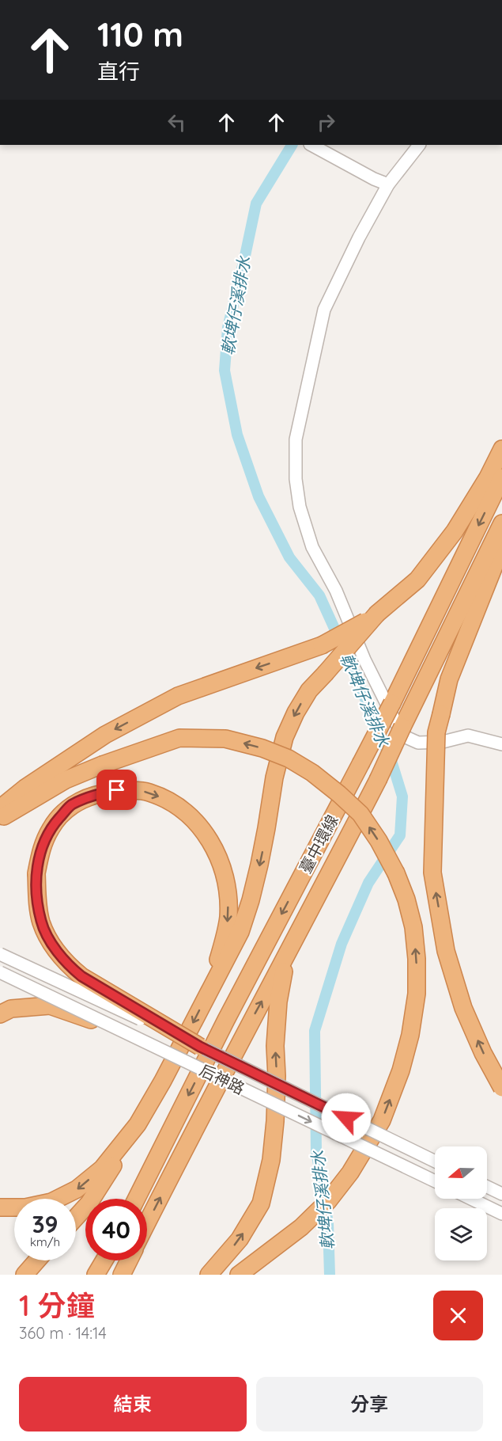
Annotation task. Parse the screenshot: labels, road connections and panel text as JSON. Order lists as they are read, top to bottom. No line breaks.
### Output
{"streets":{"highway":["臺中環線"],"street":["后神路"]},"water":["軟埤仔溪排水"],"north":"left","page":{"turn":["110 m","直行"],"speed":"39 km/h","limit":"40","heading":["1 分鐘","360 m · 14:14"],"buttons":["結束","分享"]}}
